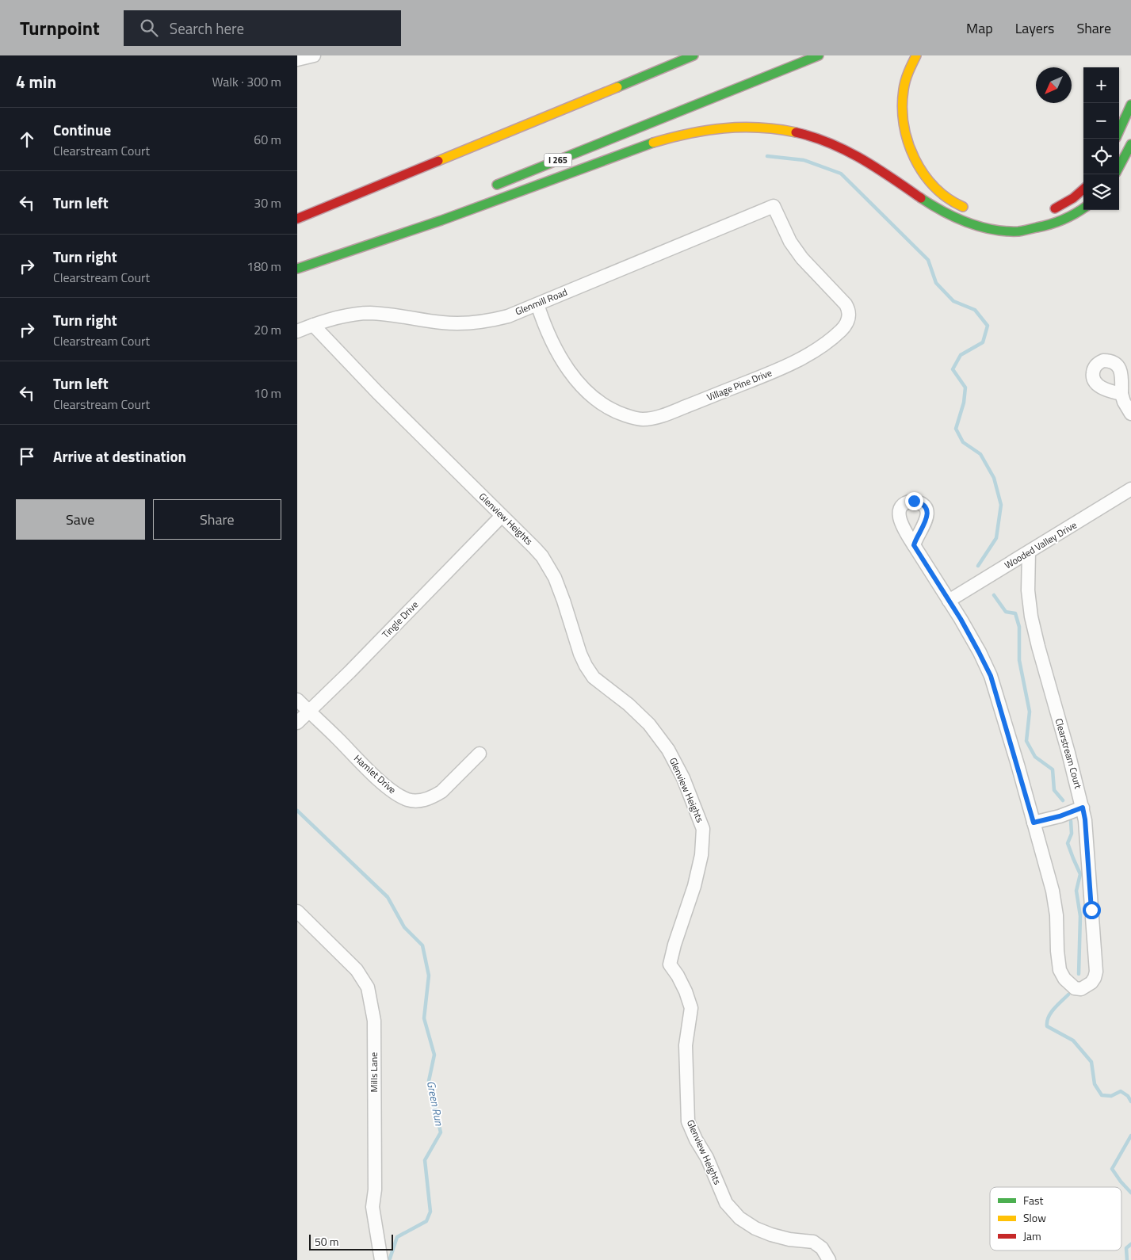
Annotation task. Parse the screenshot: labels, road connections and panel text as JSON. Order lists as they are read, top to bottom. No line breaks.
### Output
{"streets":{"highway":["I 265"],"street":["Glenmill Road","Village Pine Drive","Glenview Heights","Wooded Valley Drive","Tingle Drive","Clearstream Court","Hamlet Drive","Mills Lane"]},"crossings":[["Glenmill Road","Village Pine Drive"],["Glenmill Road","Glenview Heights"],["Glenview Heights","Tingle Drive"],["Wooded Valley Drive","Clearstream Court"],["Tingle Drive","Hamlet Drive"]],"water":["Green Run"],"legend":["Fast","Slow","Jam"],"scale_bar":"50 m","north":"bottom left","page":{"header":"Turnpoint","search":"Search here","nav":["Map","Layers","Share"],"heading":["4 min","Walk · 300 m"],"map_buttons":["+","−"],"list":[["Continue","Clearstream Court","60 m"],["Turn left","30 m"],["Turn right","Clearstream Court","180 m"],["Turn right","Clearstream Court","20 m"],["Turn left","Clearstream Court","10 m"],"Arrive at destination"],"buttons":["Save","Share"],"scale":"50 m"}}
